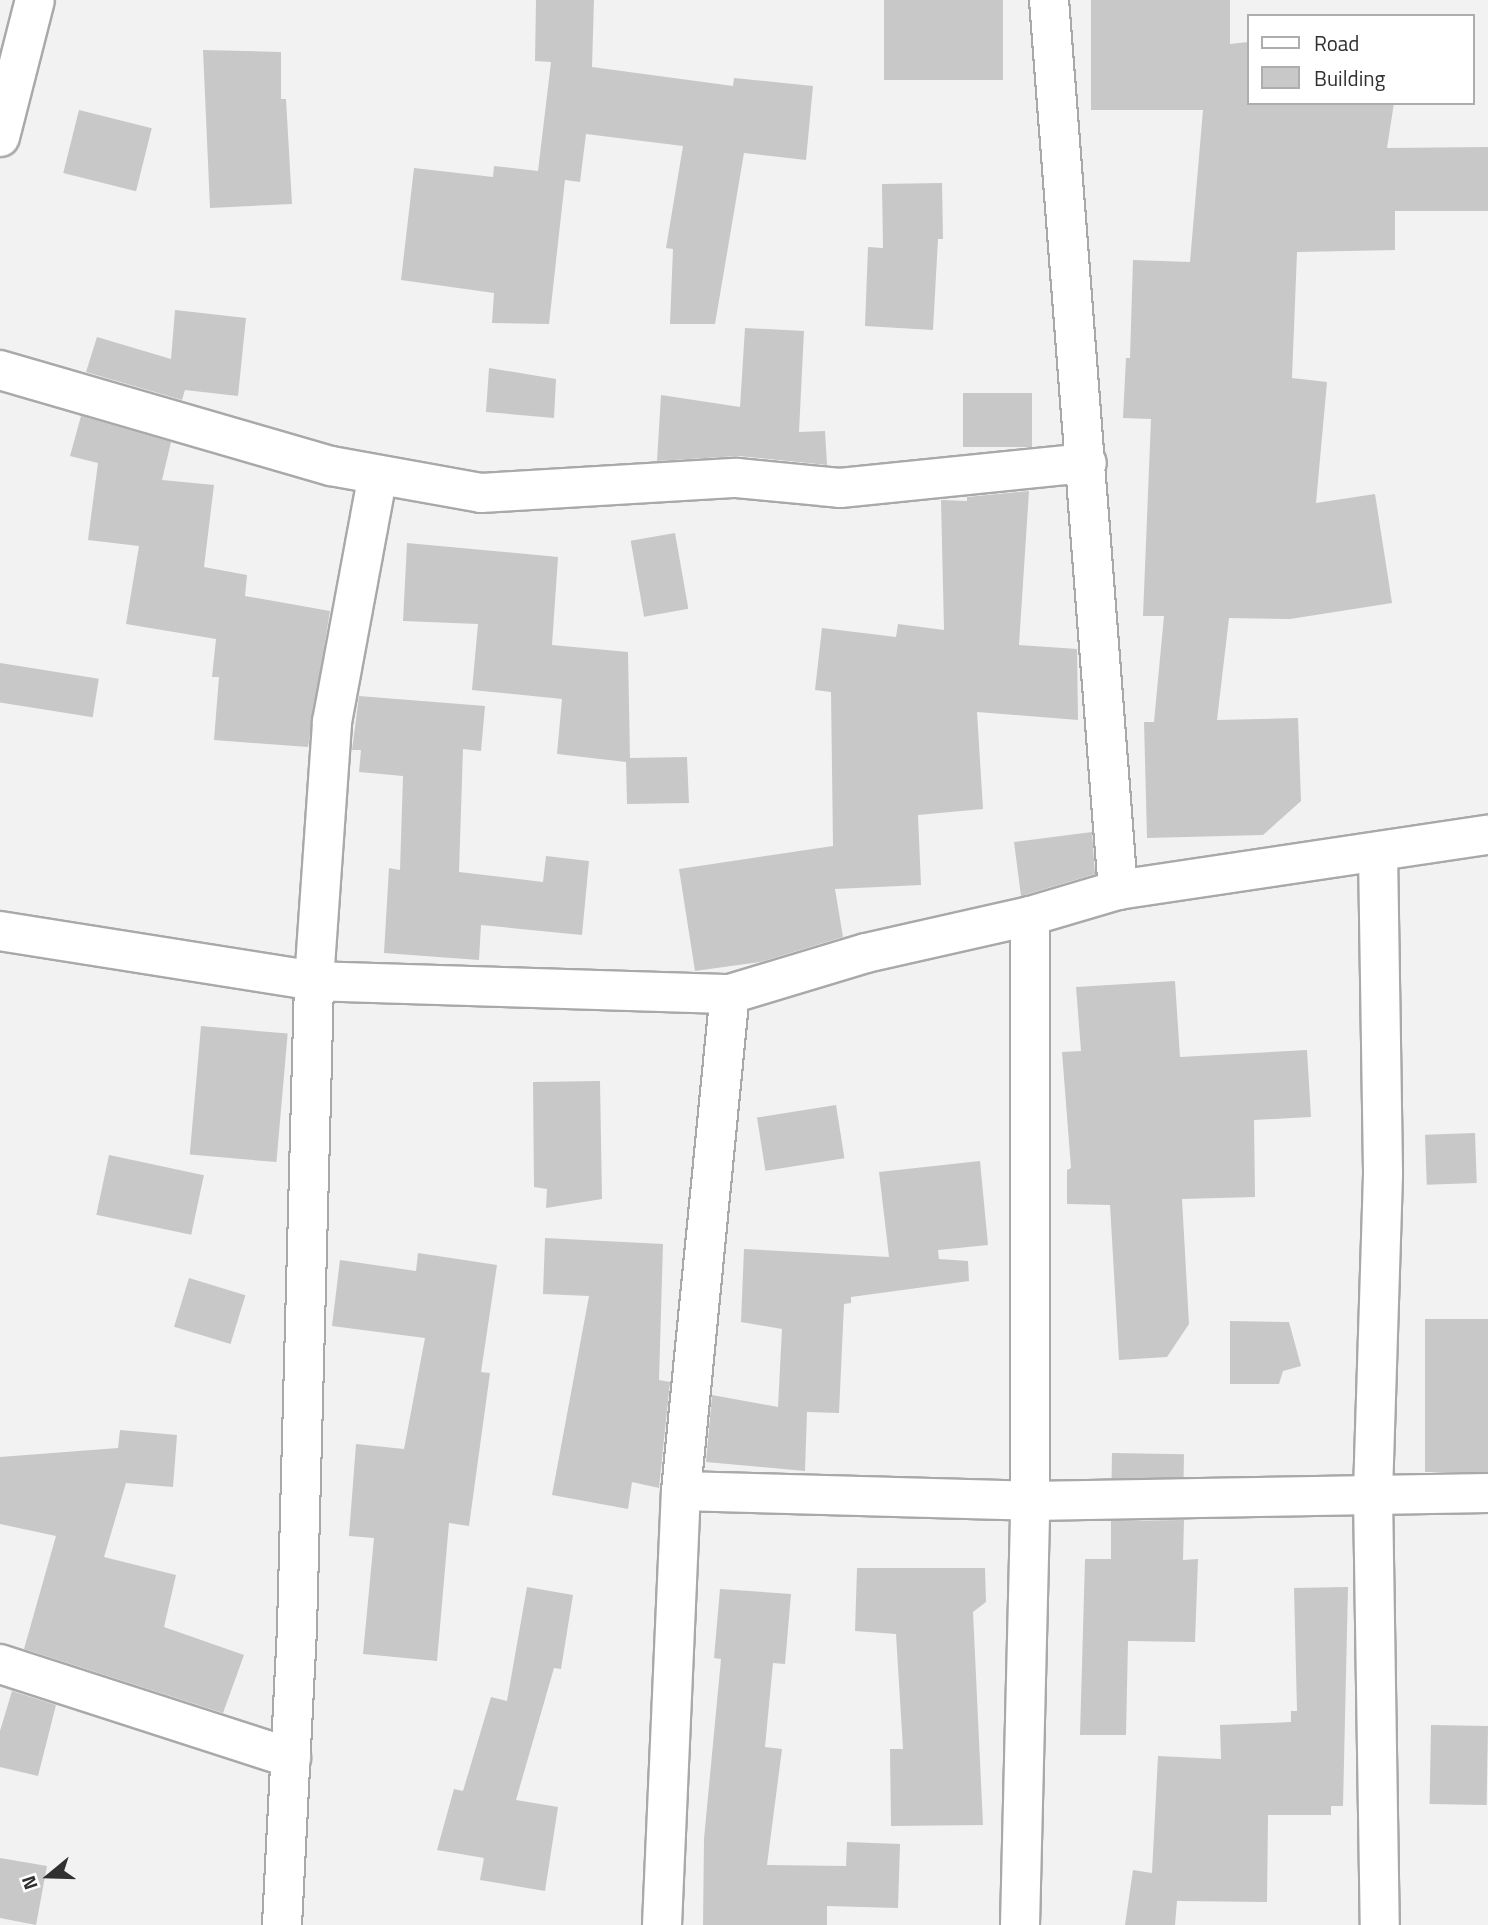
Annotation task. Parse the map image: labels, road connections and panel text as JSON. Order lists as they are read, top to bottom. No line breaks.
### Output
{"legend":["Road","Building"],"north":"left"}
